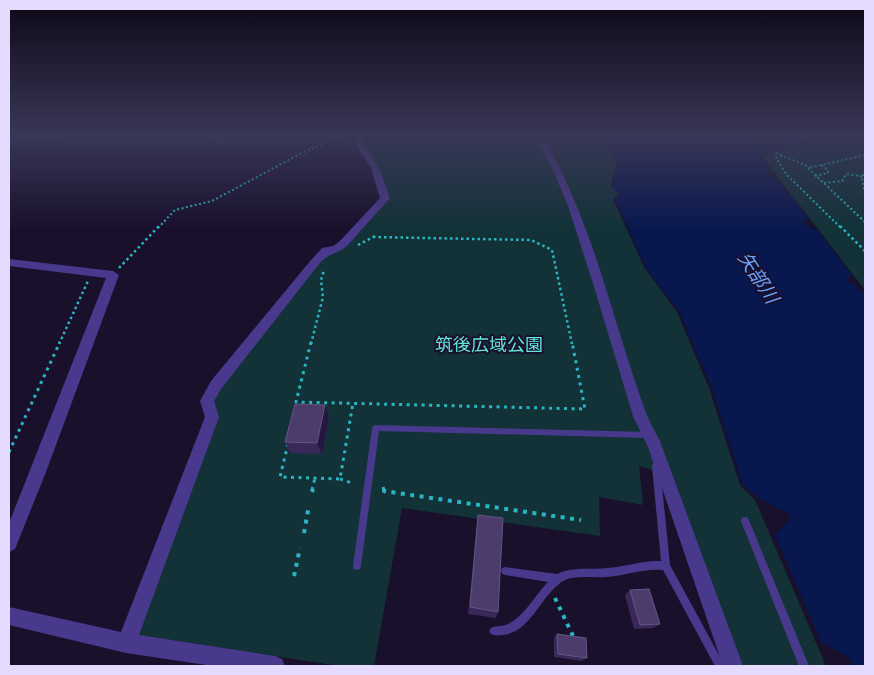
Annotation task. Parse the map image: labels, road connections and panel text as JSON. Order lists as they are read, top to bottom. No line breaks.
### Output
{"water":["矢部川"],"parks":["筑後広域公園"]}
